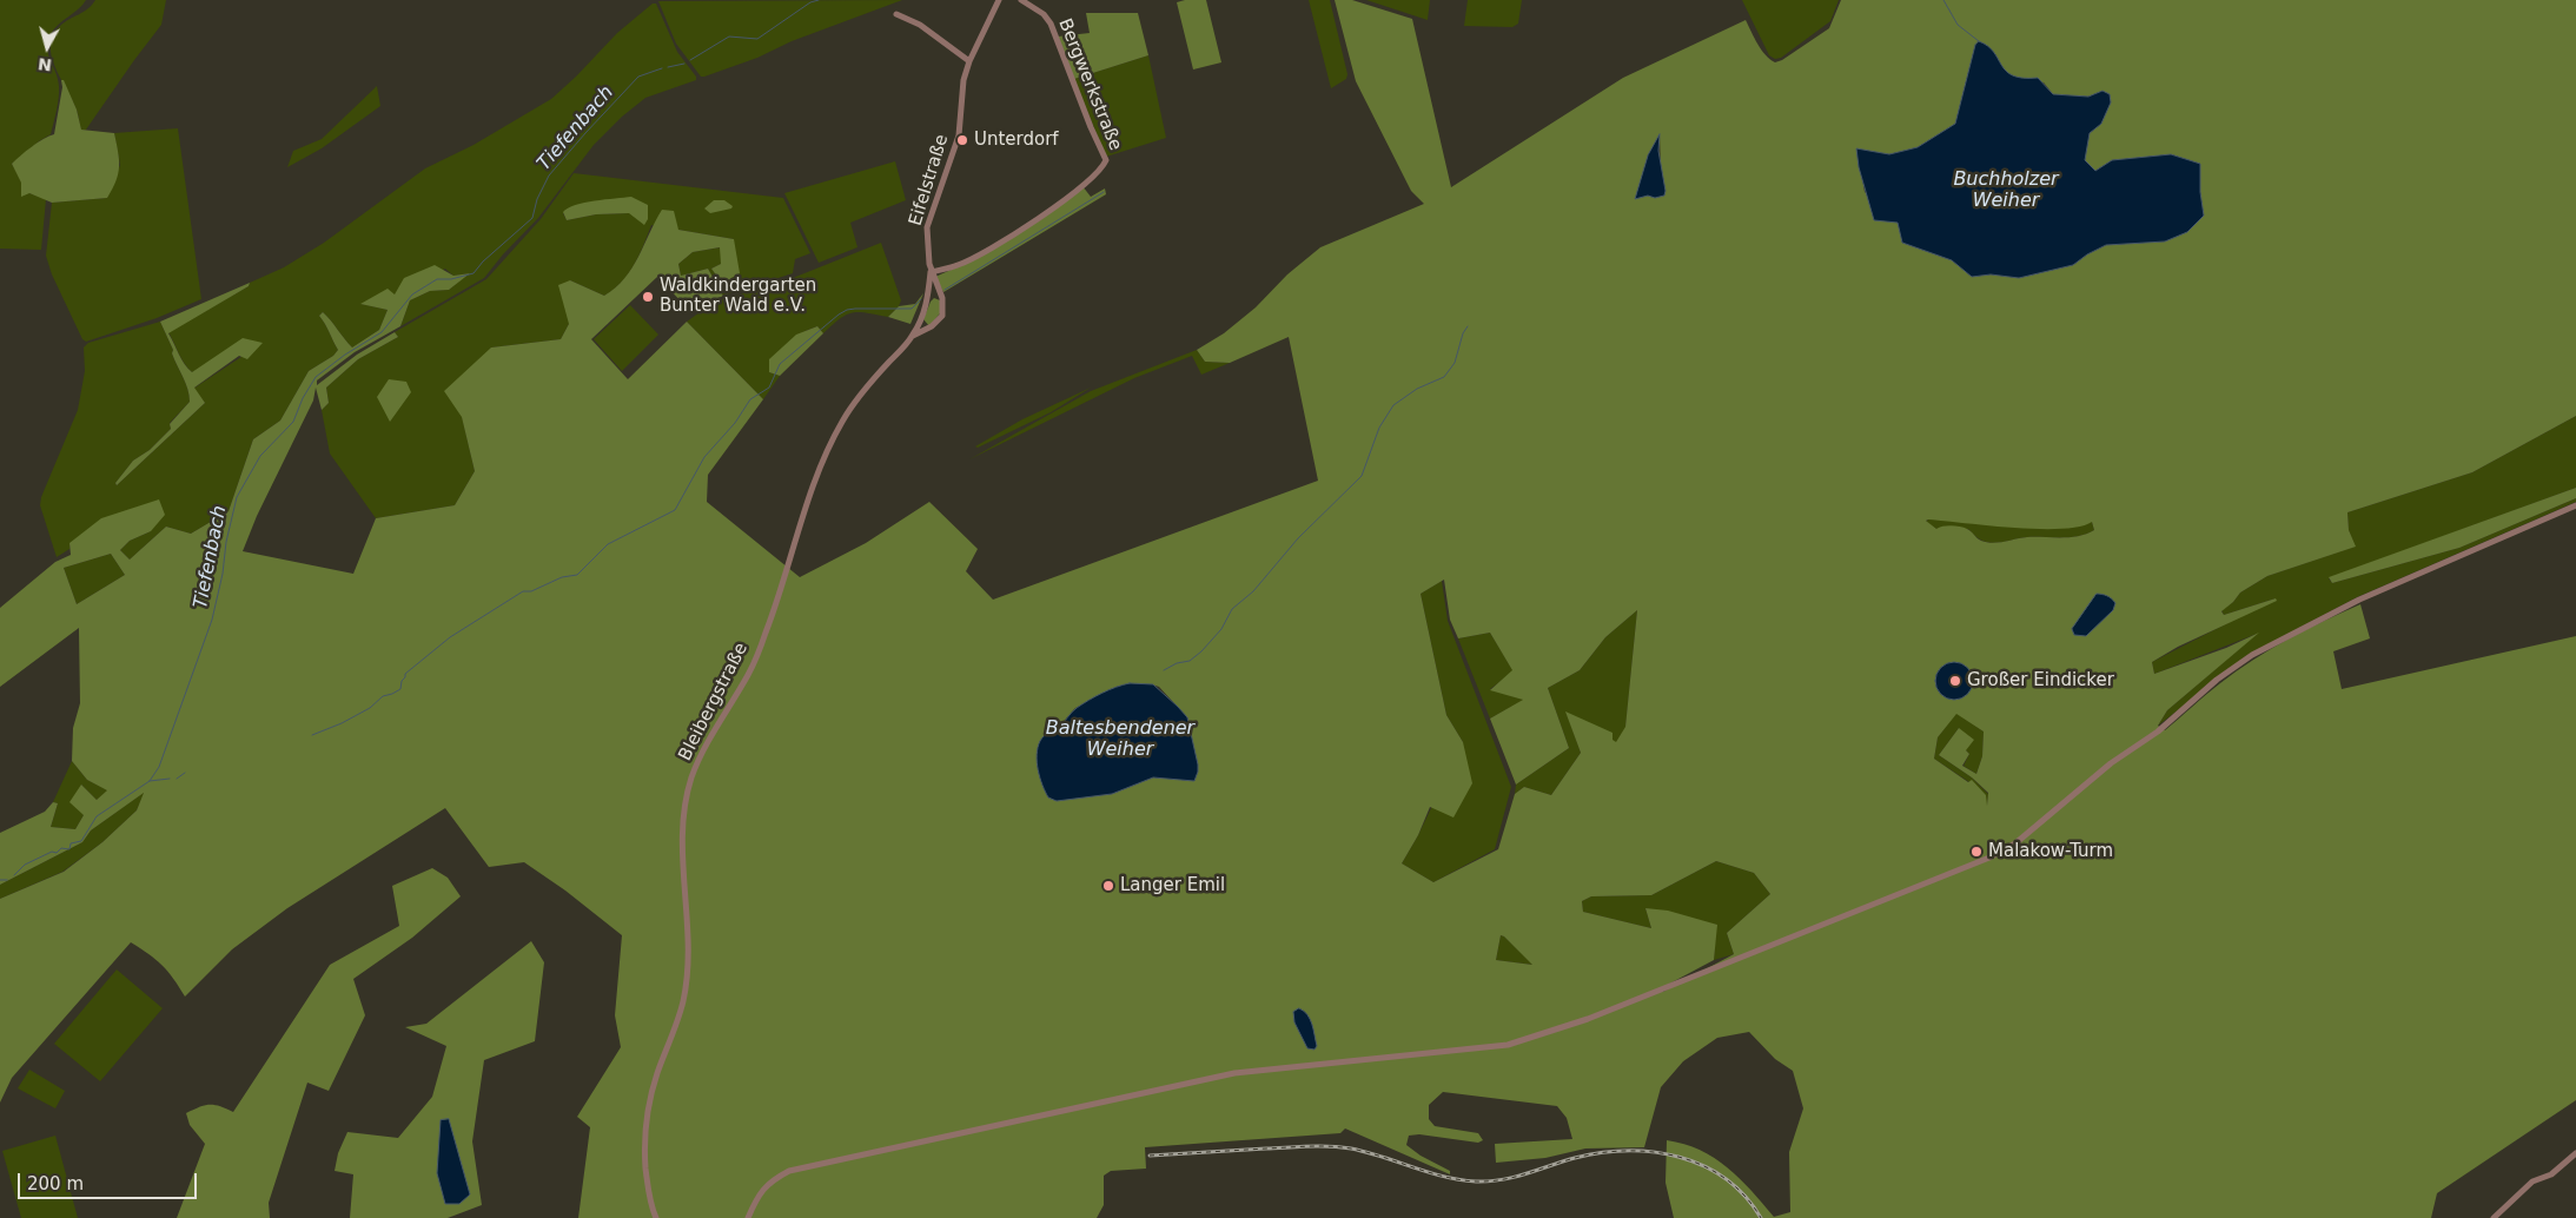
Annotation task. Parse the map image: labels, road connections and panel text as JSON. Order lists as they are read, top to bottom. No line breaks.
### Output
{"streets":{"street":["Bergwerkstraße","Eifelstraße","Bleibergstraße"]},"crossings":[["Bergwerkstraße","Eifelstraße"],["Bergwerkstraße","Bleibergstraße"],["Eifelstraße","Bleibergstraße"]],"water":["Tiefenbach","Buchholzer Weiher","Baltesbendener Weiher"],"places":["Unterdorf","Waldkindergarten Bunter Wald e.V.","Großer Eindicker","Malakow-Turm","Langer Emil"],"scale_bar":"200 m","north":"bottom"}
